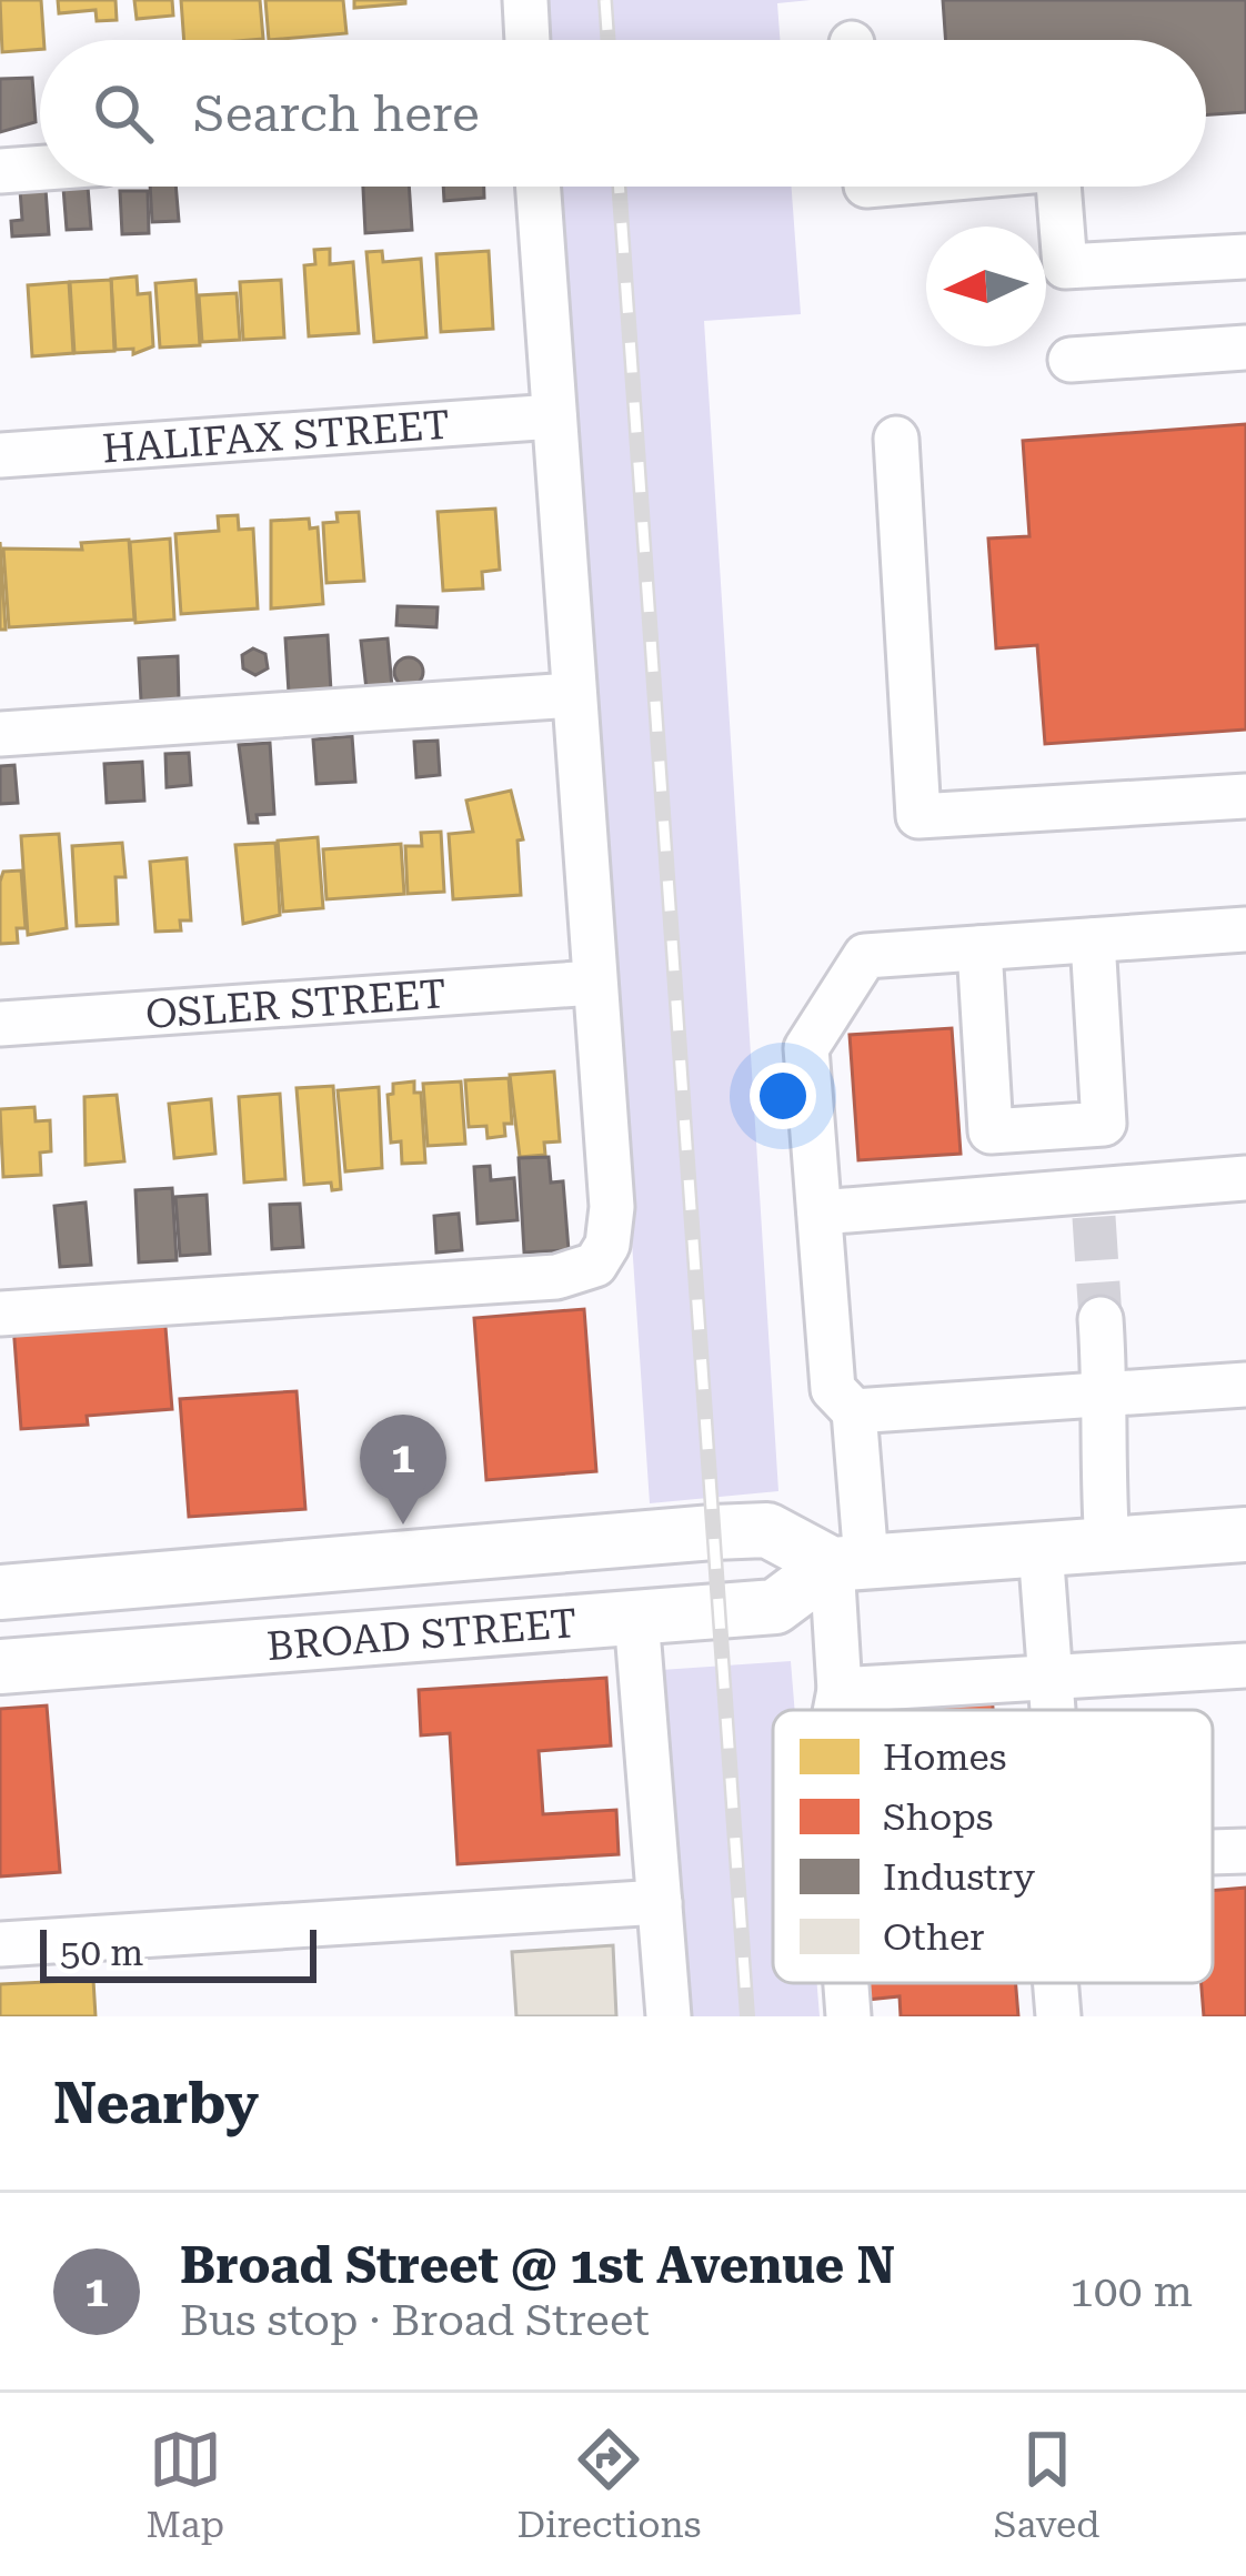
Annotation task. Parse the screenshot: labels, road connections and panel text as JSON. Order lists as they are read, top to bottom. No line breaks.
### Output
{"streets":{"main road":["BROAD STREET"],"street":["HALIFAX STREET","OSLER STREET"]},"legend":["Homes","Shops","Industry","Other"],"scale_bar":"50 m","north":"left","page":{"search":"Search here","pins":"1","scale":"50 m","heading":"Nearby","list":[{"mark":"1","name":"Broad Street @ 1st Avenue N","note":"Bus stop · Broad Street","value":"100 m"}],"nav":["Map","Directions","Saved"]}}
